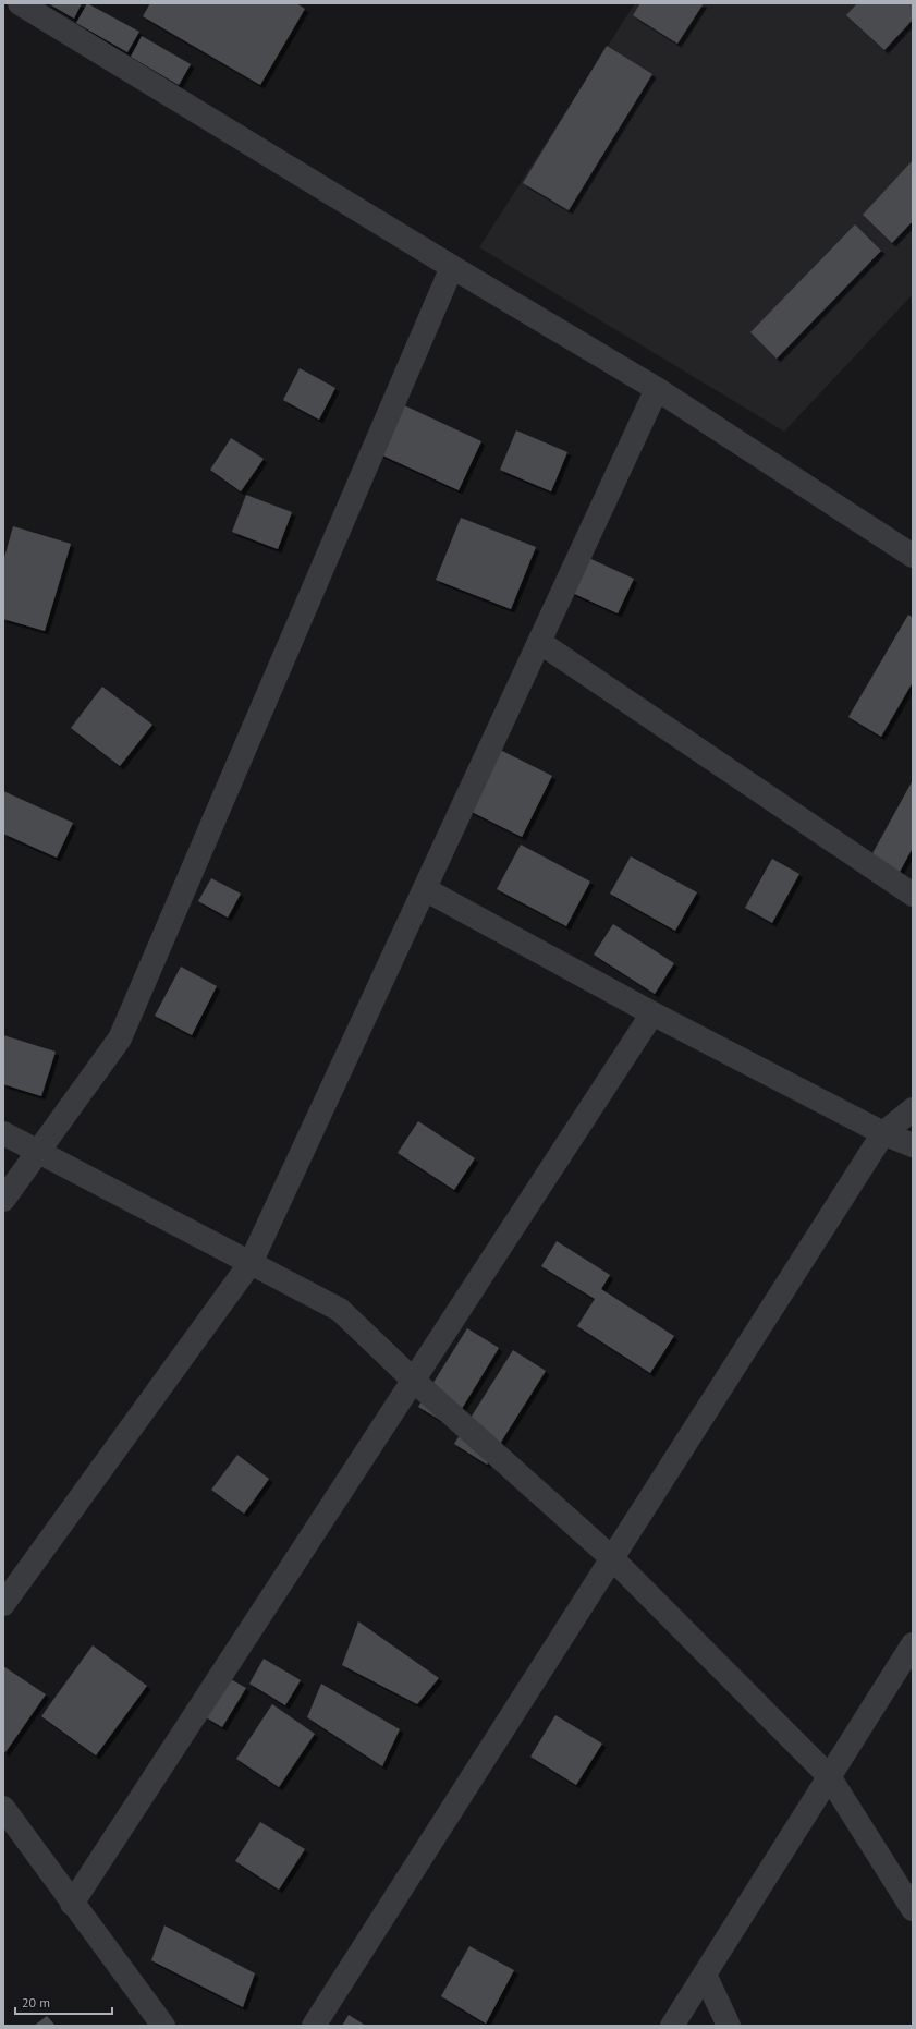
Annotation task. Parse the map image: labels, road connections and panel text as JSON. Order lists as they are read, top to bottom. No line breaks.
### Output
{"scale_bar":"20 m"}
